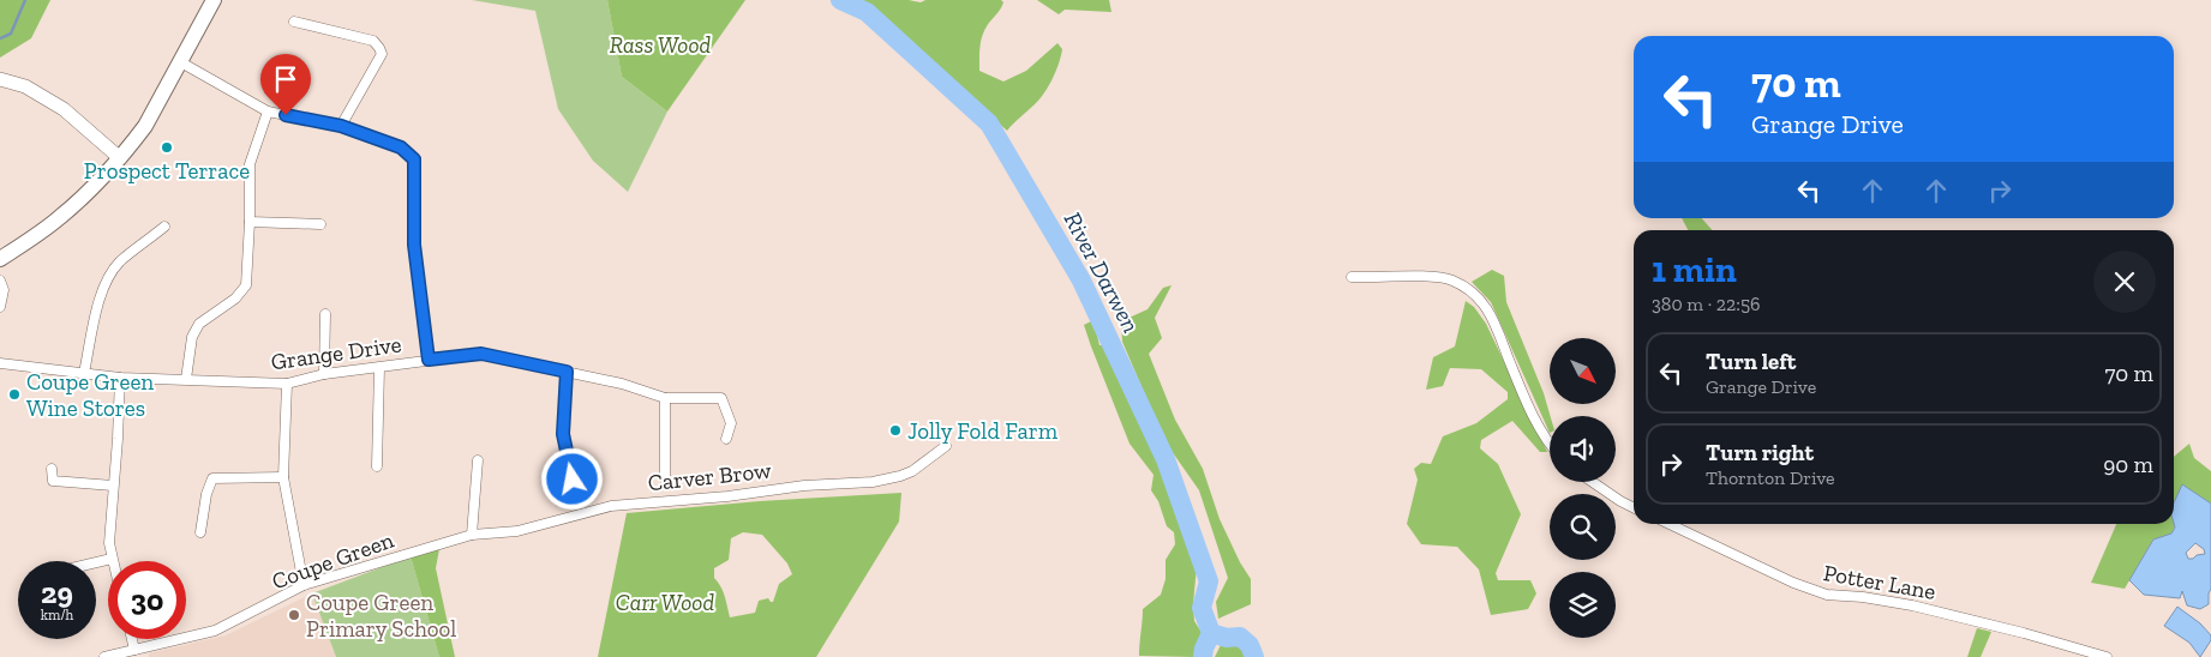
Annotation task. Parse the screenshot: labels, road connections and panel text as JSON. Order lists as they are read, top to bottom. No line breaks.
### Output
{"streets":{"street":["Grange Drive","Carver Brow","Coupe Green","Potter Lane"]},"crossings":[["Carver Brow","Coupe Green"]],"water":["River Darwen"],"parks":["Rass Wood","Carr Wood"],"places":["Prospect Terrace","Coupe Green Wine Stores","Jolly Fold Farm","Coupe Green Primary School"],"north":"bottom right","page":{"turn":["70 m","Grange Drive"],"heading":["1 min","380 m · 22:56"],"list":[{"name":"Turn left","note":"Grange Drive","value":"70 m"},{"name":"Turn right","note":"Thornton Drive","value":"90 m"}],"speed":"29 km/h","limit":"30"}}
